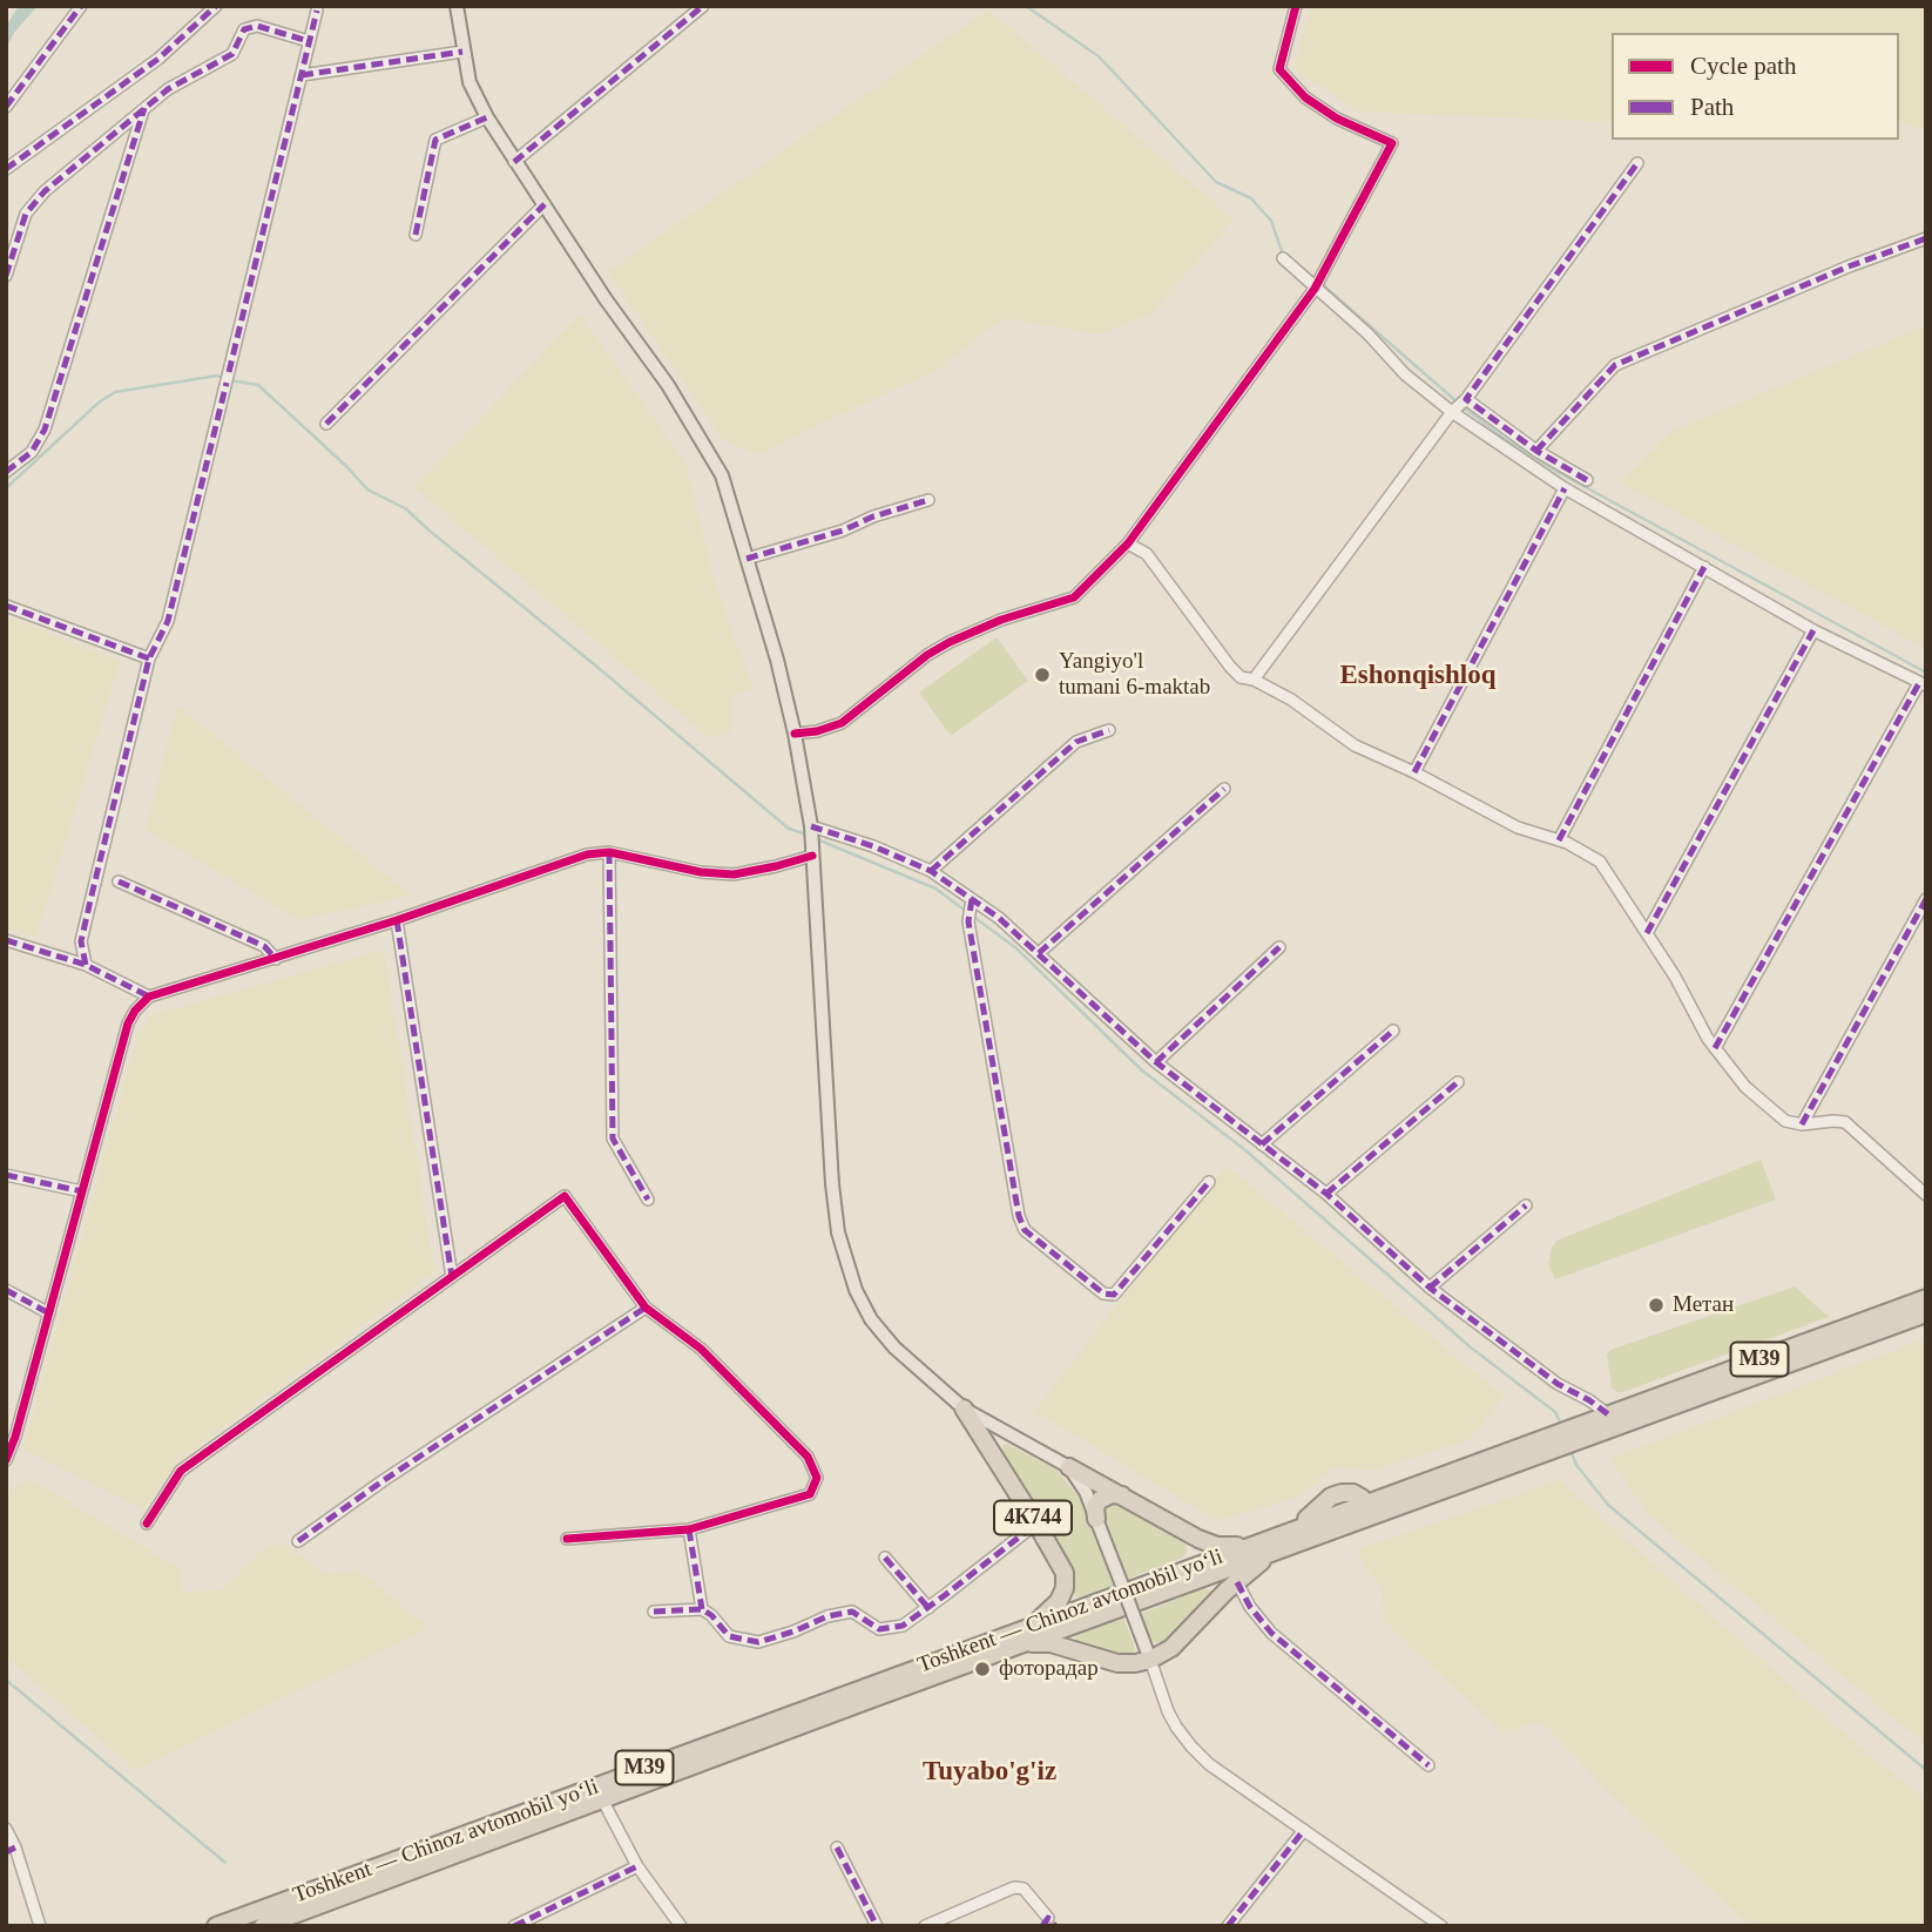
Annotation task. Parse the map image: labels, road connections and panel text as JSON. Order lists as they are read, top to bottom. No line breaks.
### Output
{"streets":{"highway":["M39","4К744","Toshkent — Chinoz avtomobil yoʻli"]},"crossings":[["4К744","Toshkent — Chinoz avtomobil yoʻli"]],"districts":["Eshonqishloq","Tuyabo'g'iz"],"places":["Yangiyo'l tumani 6-maktab","Метан","фоторадар"],"legend":["Cycle path","Path"]}
